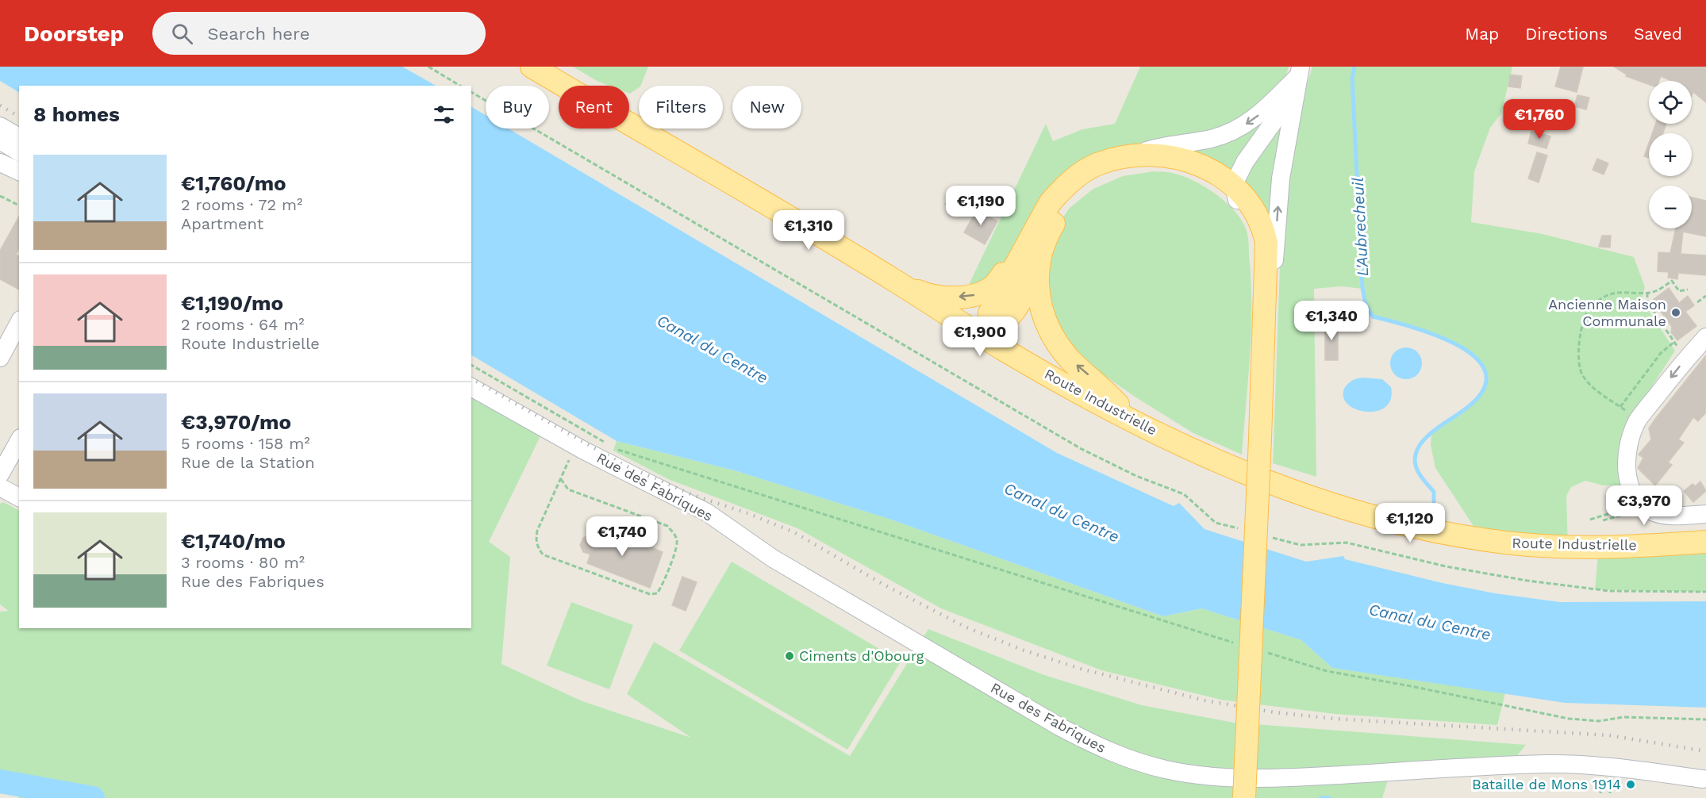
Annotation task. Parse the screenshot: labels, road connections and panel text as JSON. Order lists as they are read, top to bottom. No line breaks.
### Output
{"streets":{"main road":["Route Industrielle"],"street":["Rue des Fabriques"]},"water":["L'Aubrecheuil","Canal du Centre"],"places":["Ancienne Maison Communale","Ciments d'Obourg","Bataille de Mons 1914"],"page":{"header":"Doorstep","search":"Search here","nav":["Map","Directions","Saved"],"map_buttons":["+","−"],"chip":["Buy","Rent","Filters","New"],"heading":"8 homes","price":["€1,760","€1,190","€1,310","€1,340","€1,900","€3,970","€1,120","€1,740"],"list":[{"name":"€1,760/mo","note":"2 rooms · 72 m² · Apartment"},{"name":"€1,190/mo","note":"2 rooms · 64 m² · Route Industrielle"},{"name":"€3,970/mo","note":"5 rooms · 158 m² · Rue de la Station"},{"name":"€1,740/mo","note":"3 rooms · 80 m² · Rue des Fabriques"}]}}
